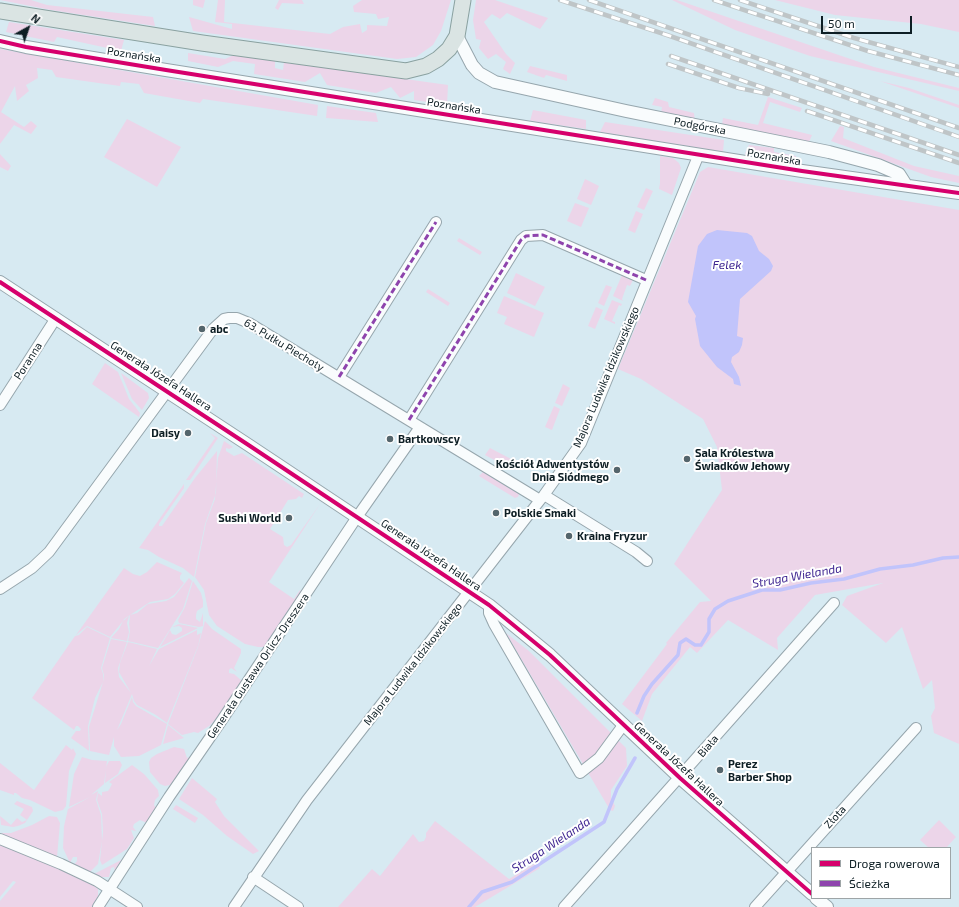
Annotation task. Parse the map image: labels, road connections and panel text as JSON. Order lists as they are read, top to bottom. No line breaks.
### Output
{"streets":{"main road":["Poznańska"],"street":["Podgórska","63. Pułku Piechoty","Poranna","Generała Józefa Hallera","Majora Ludwika Idzikowskiego","Generała Gustawa Orlicz-Dreszera","Biała","Złota"]},"crossings":[["Poznańska","Podgórska"],["Poznańska","Majora Ludwika Idzikowskiego"],["63. Pułku Piechoty","Generała Józefa Hallera"],["63. Pułku Piechoty","Majora Ludwika Idzikowskiego"],["63. Pułku Piechoty","Generała Gustawa Orlicz-Dreszera"],["Poranna","Generała Józefa Hallera"],["Generała Józefa Hallera","Majora Ludwika Idzikowskiego"],["Generała Józefa Hallera","Generała Gustawa Orlicz-Dreszera"],["Generała Józefa Hallera","Biała"],["Generała Józefa Hallera","Złota"]],"water":["Felek","Struga Wielanda"],"places":["abc","Daisy","Bartkowscy","Sala Królestwa Świadków Jehowy","Kościół Adwentystów Dnia Siódmego","Polskie Smaki","Sushi World","Kraina Fryzur","Perez Barber Shop"],"legend":["Droga rowerowa","Ścieżka"],"scale_bar":"50 m","north":"top right"}
